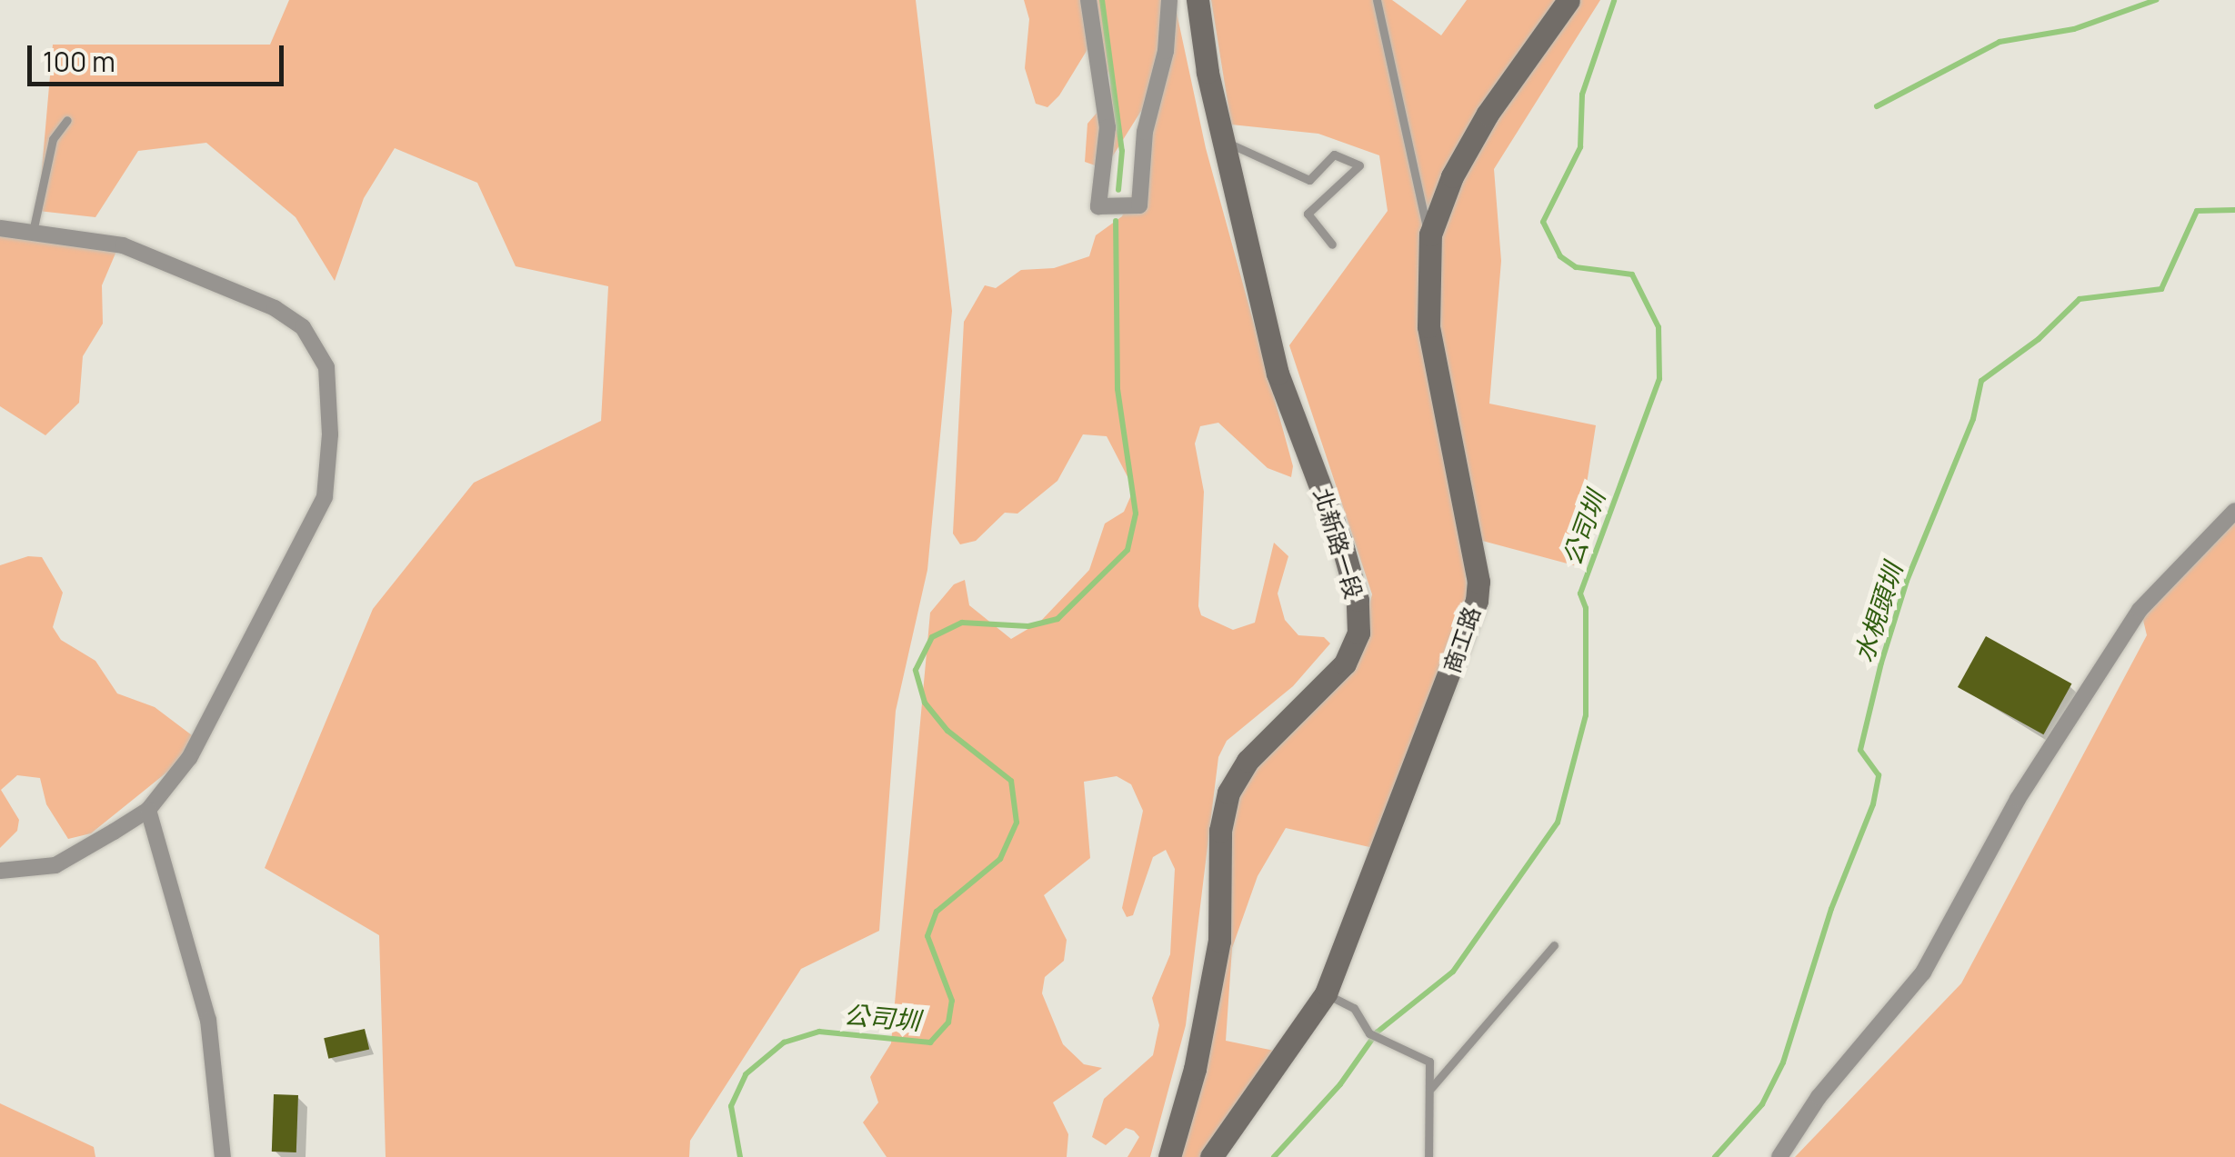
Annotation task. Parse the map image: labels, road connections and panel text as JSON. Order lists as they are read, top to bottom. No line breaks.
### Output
{"streets":{"street":["北新路一段","商工路"]},"water":["公司圳","水梘頭圳"],"scale_bar":"100 m"}
